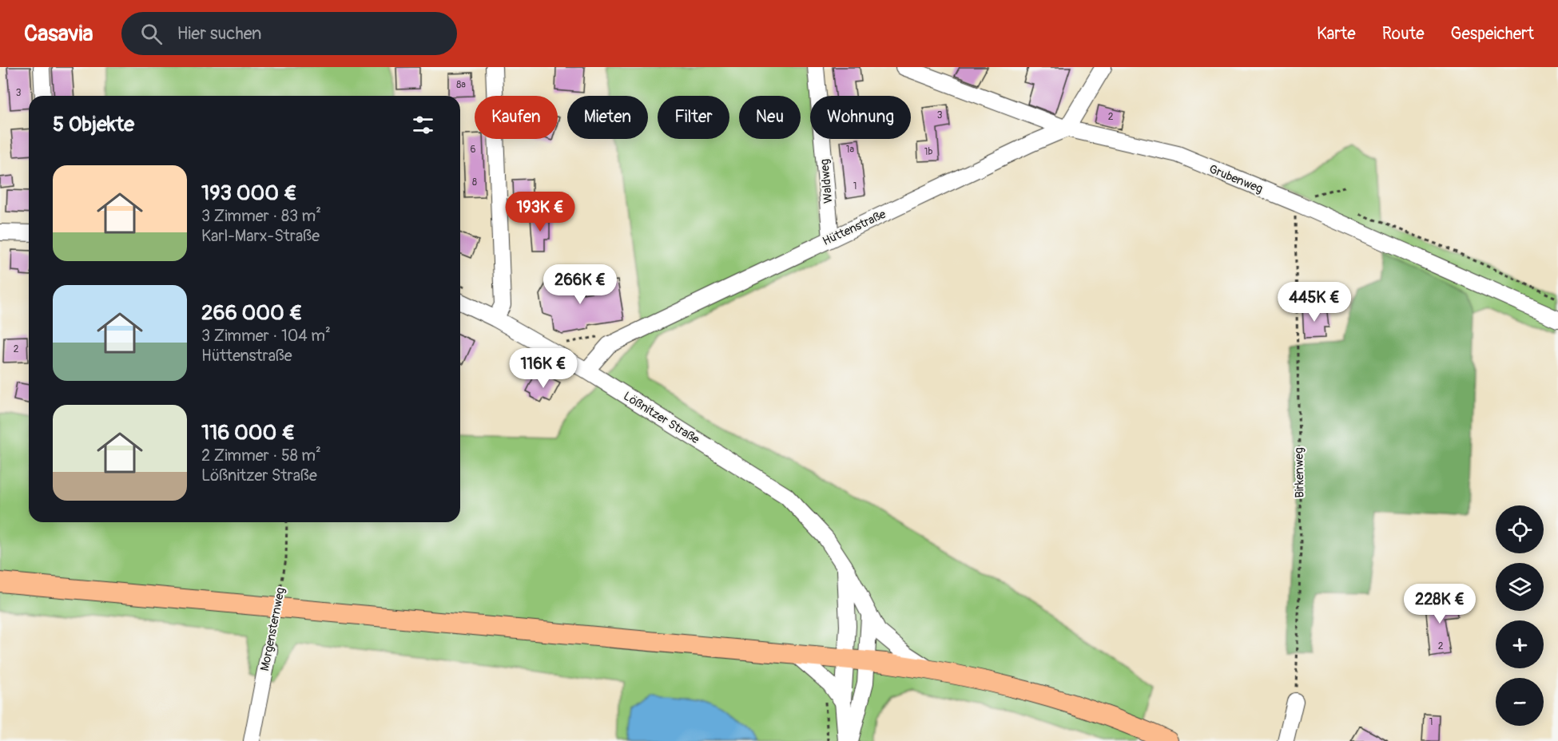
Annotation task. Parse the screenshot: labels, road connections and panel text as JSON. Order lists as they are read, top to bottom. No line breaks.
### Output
{"streets":{"street":["Grubenweg","Waldweg","Hüttenstraße","Lößnitzer Straße","Morgensternweg"],"path":["Birkenweg"]},"crossings":[["Grubenweg","Hüttenstraße"],["Grubenweg","Birkenweg"],["Waldweg","Hüttenstraße"],["Hüttenstraße","Lößnitzer Straße"]],"house_numbers":["8a","3","3","2","6","1a","1b","8","1","2","2","1"],"page":{"header":"Casavia","search":"Hier suchen","nav":["Karte","Route","Gespeichert"],"chip":["Kaufen","Mieten","Filter","Neu","Wohnung"],"heading":"5 Objekte","list":[{"name":"193 000 €","note":"3 Zimmer · 83 m² · Karl-Marx-Straße"},{"name":"266 000 €","note":"3 Zimmer · 104 m² · Hüttenstraße"},{"name":"116 000 €","note":"2 Zimmer · 58 m² · Lößnitzer Straße"}],"price":["193K €","266K €","445K €","116K €","228K €"],"map_buttons":["+","−"]}}
